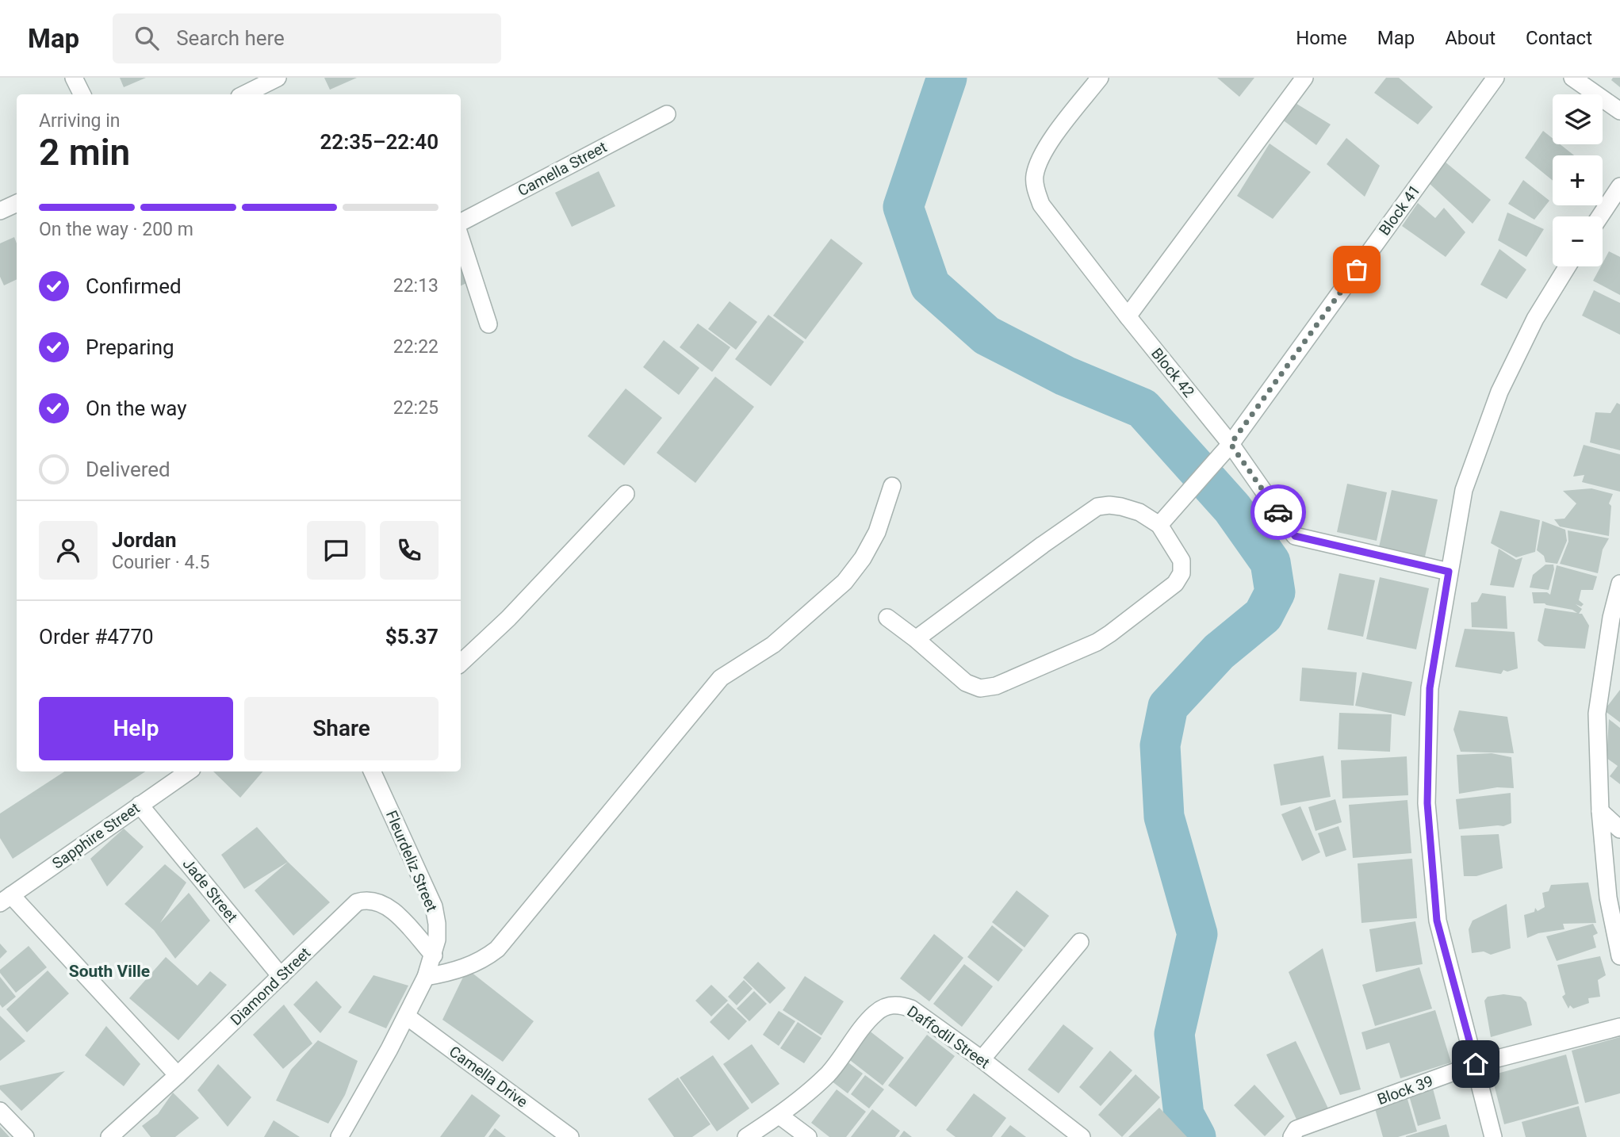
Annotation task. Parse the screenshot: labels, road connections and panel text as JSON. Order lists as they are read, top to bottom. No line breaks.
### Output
{"streets":{"street":["Camella Street","Block 41","Block 42","Sapphire Street","Fleurdeliz Street","Jade Street","Diamond Street","Daffodil Street","Camella Drive","Block 39"]},"crossings":[["Block 41","Block 42"],["Sapphire Street","Jade Street"],["Fleurdeliz Street","Diamond Street"],["Fleurdeliz Street","Camella Drive"],["Jade Street","Diamond Street"]],"districts":["South Ville"],"page":{"header":"Map","search":"Search here","nav":["Home","Map","About","Contact"],"map_buttons":["+","−"],"heading":["2 min","Arriving in","22:35–22:40"],"panel":["Jordan","Courier · 4.5","Order #4770","$5.37"],"bar":"On the way · 200 m","list":[["Confirmed","22:13"],["Preparing","22:22"],["On the way","22:25"],"Delivered"],"buttons":["Help","Share"]}}
